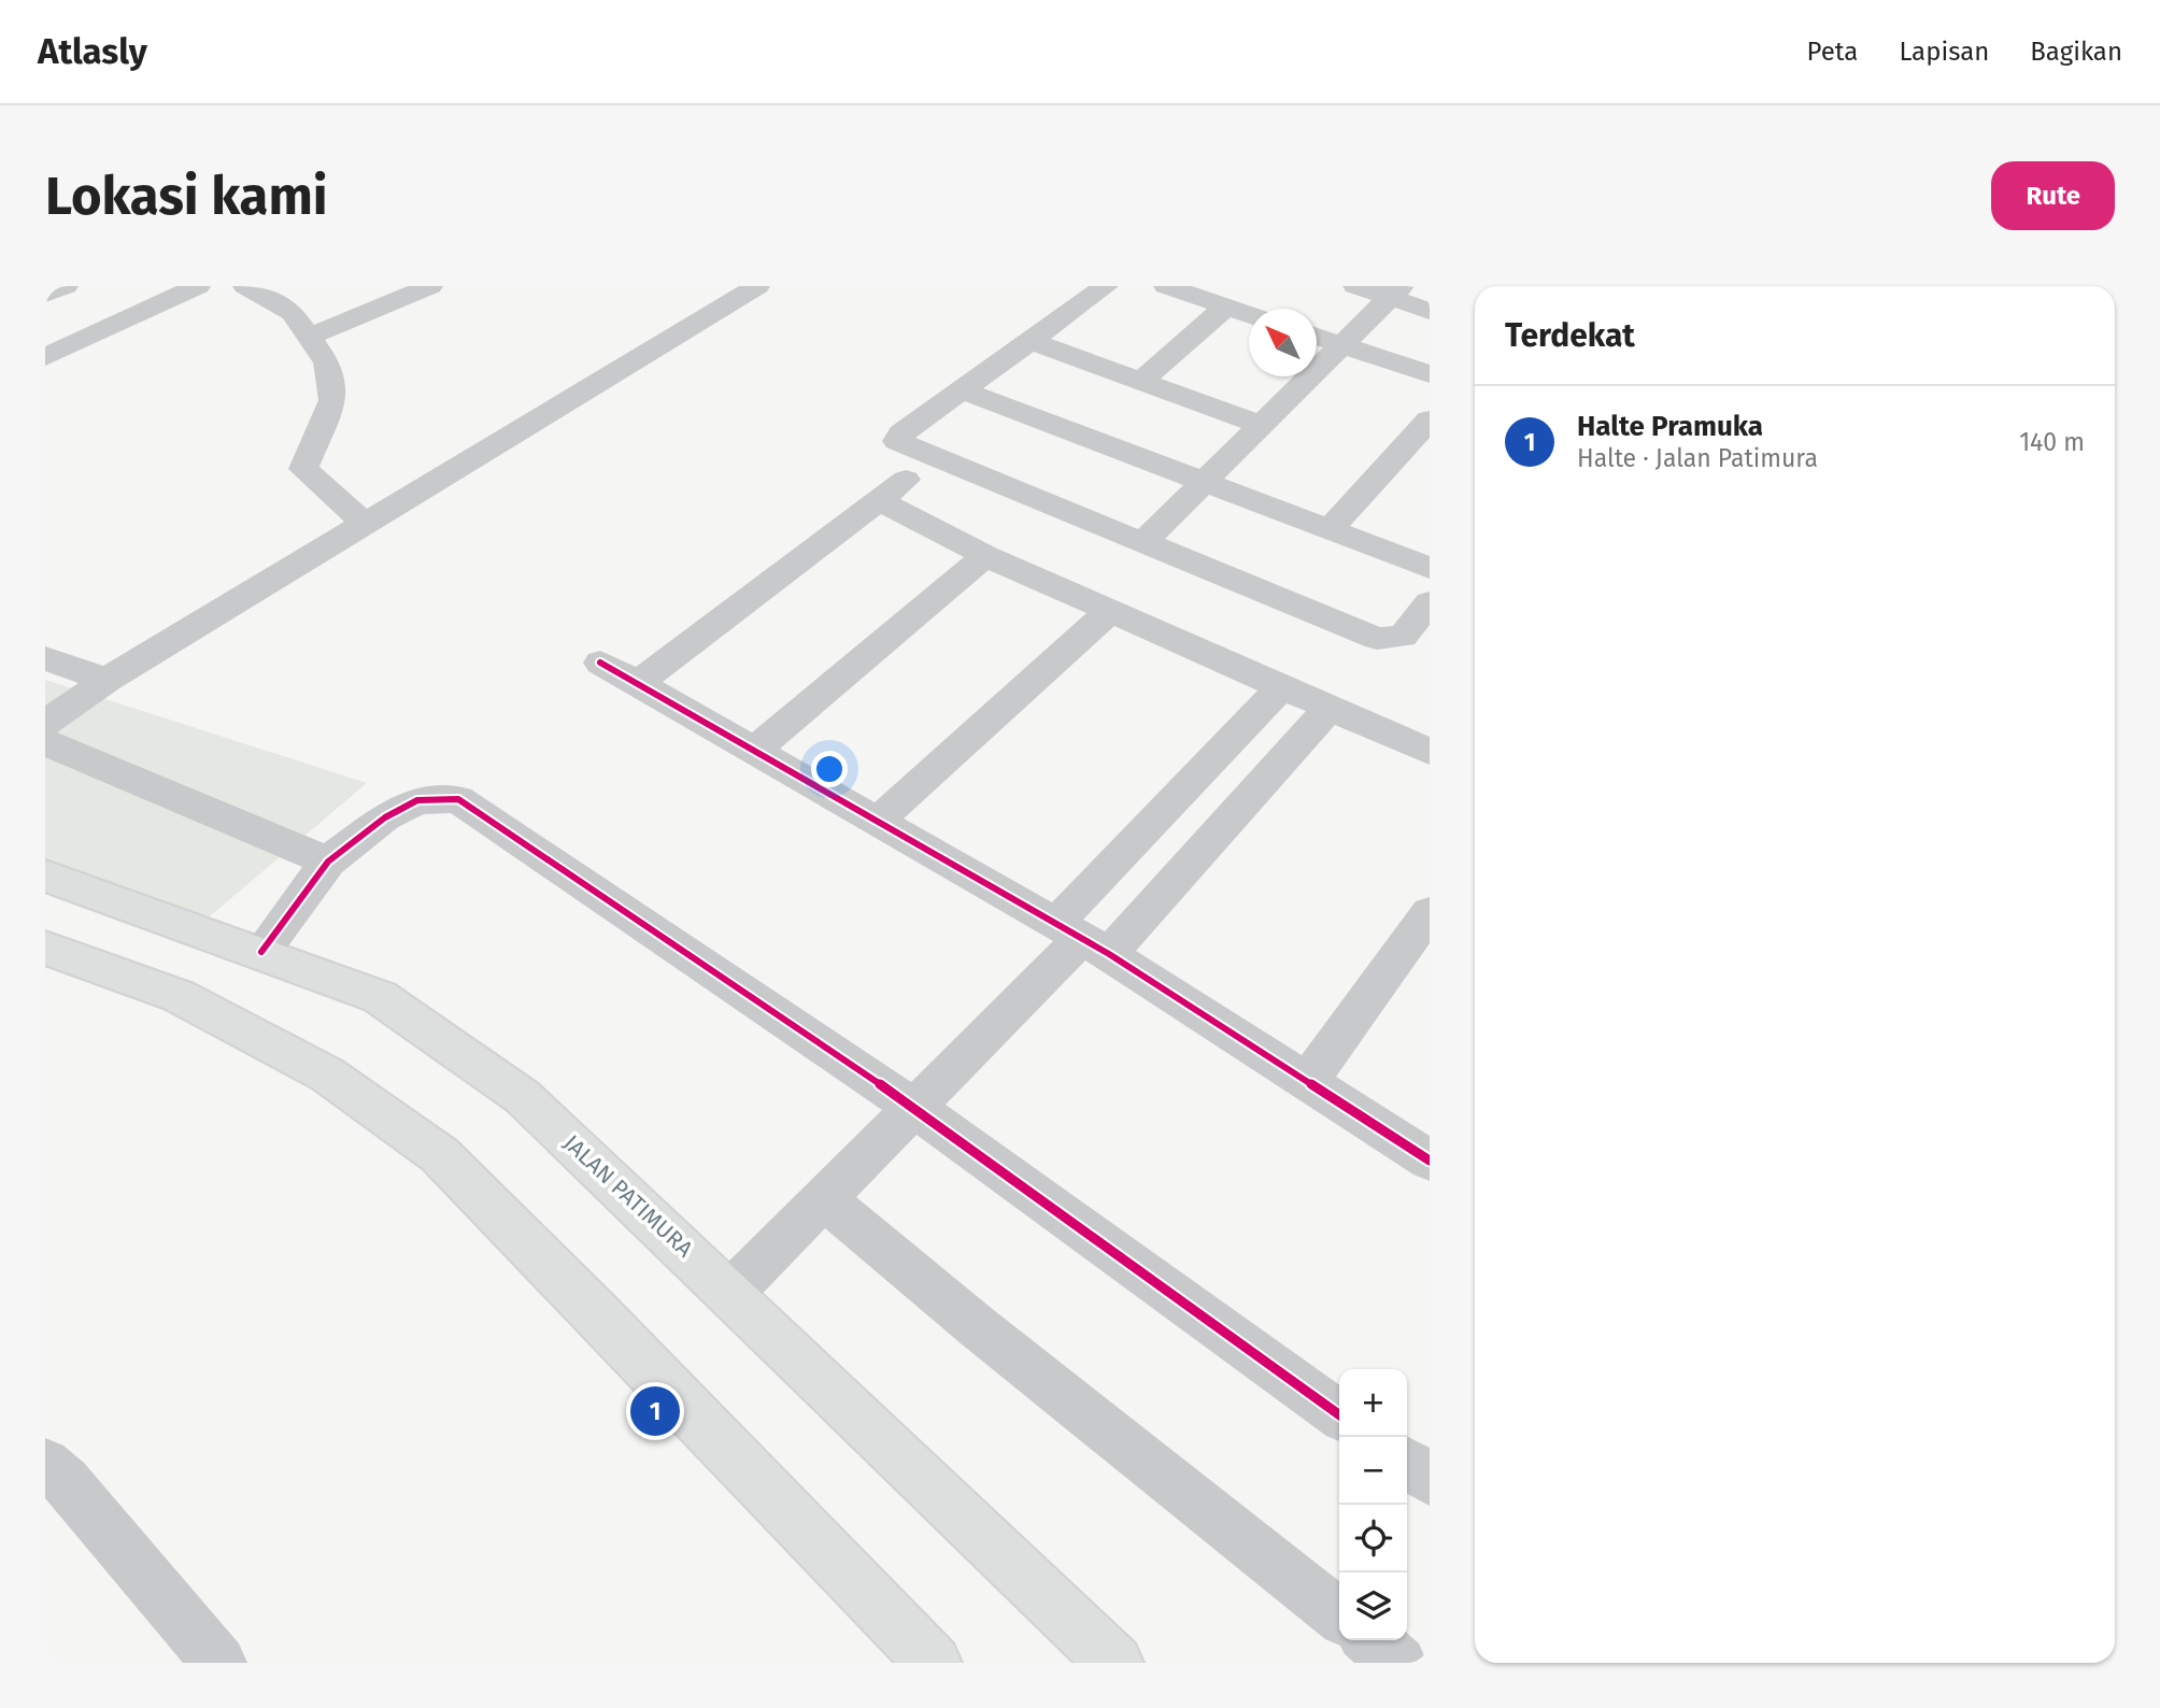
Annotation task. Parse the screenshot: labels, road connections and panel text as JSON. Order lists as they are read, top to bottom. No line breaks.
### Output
{"streets":{"highway":["JALAN PATIMURA"]},"north":"top left","page":{"header":"Atlasly","nav":["Peta","Lapisan","Bagikan"],"buttons":"Rute","title":"Lokasi kami","heading":"Terdekat","list":[{"mark":"1","name":"Halte Pramuka","note":"Halte · Jalan Patimura","value":"140 m"}],"map_buttons":["+","−"],"pins":"1"}}
